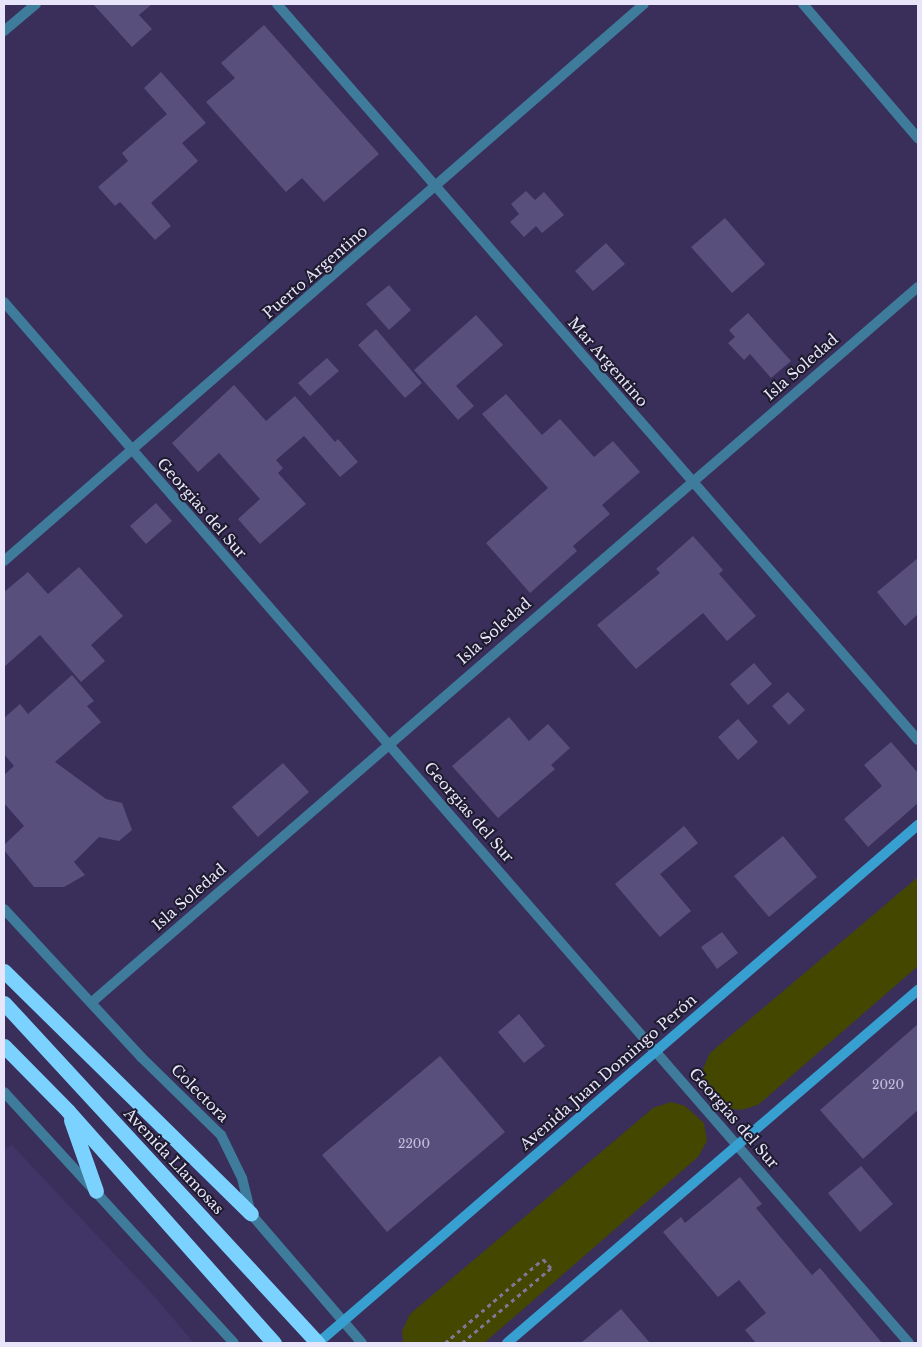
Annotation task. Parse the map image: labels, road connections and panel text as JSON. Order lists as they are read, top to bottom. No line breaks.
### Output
{"streets":{"highway":["Avenida Llamosas"],"main road":["Avenida Juan Domingo Perón"],"street":["Puerto Argentino","Mar Argentino","Isla Soledad","Georgias del Sur","Colectora"]},"crossings":[["Puerto Argentino","Mar Argentino"],["Puerto Argentino","Georgias del Sur"],["Mar Argentino","Isla Soledad"],["Isla Soledad","Georgias del Sur"],["Isla Soledad","Colectora"],["Georgias del Sur","Avenida Juan Domingo Perón"],["Avenida Juan Domingo Perón","Colectora"],["Avenida Juan Domingo Perón","Avenida Llamosas"]],"house_numbers":["2020","2200"]}
